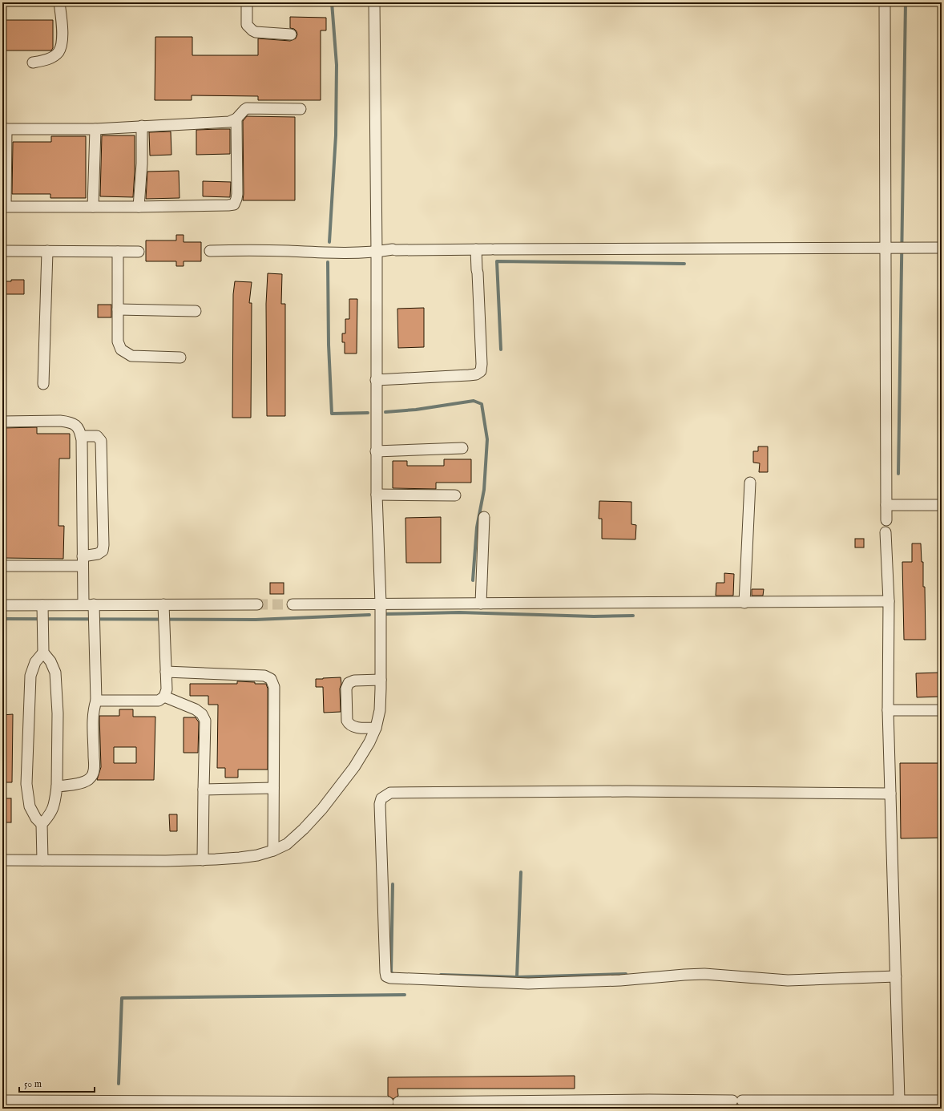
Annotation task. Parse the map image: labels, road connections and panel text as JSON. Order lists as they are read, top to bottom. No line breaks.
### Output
{"scale_bar":"50 m"}
